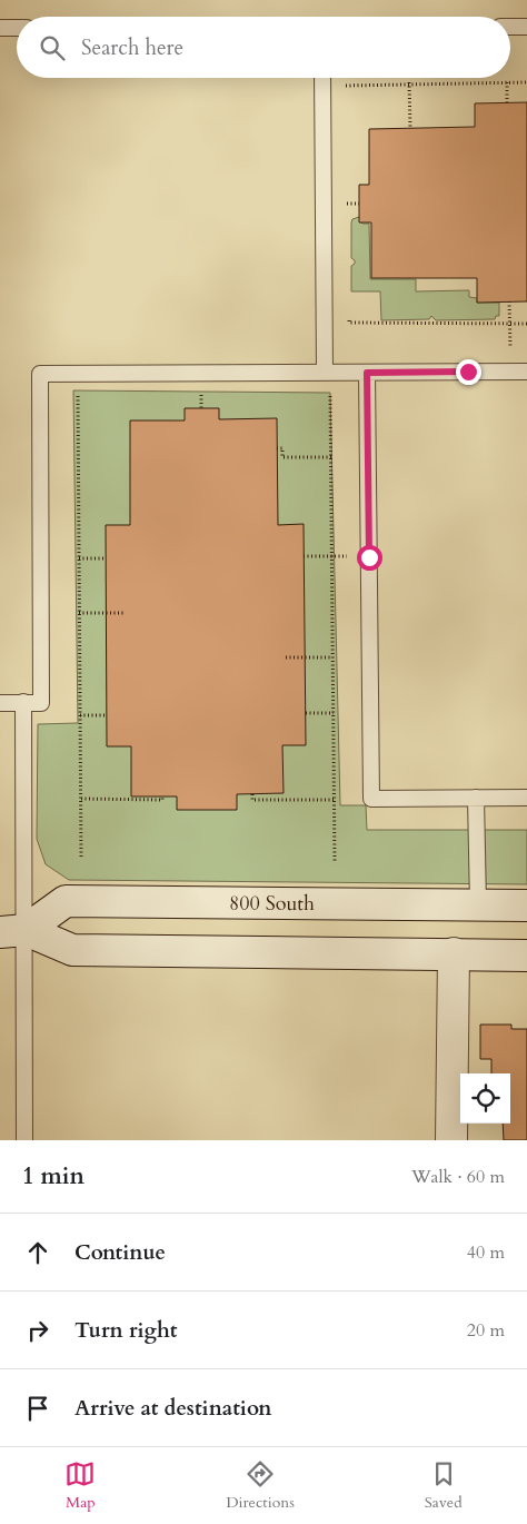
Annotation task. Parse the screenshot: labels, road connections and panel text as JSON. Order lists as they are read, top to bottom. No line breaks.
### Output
{"streets":{"main road":["800 South"]},"page":{"search":"Search here","heading":["1 min","Walk · 60 m"],"list":[["Continue","40 m"],["Turn right","20 m"],"Arrive at destination"],"nav":["Map","Directions","Saved"]}}
